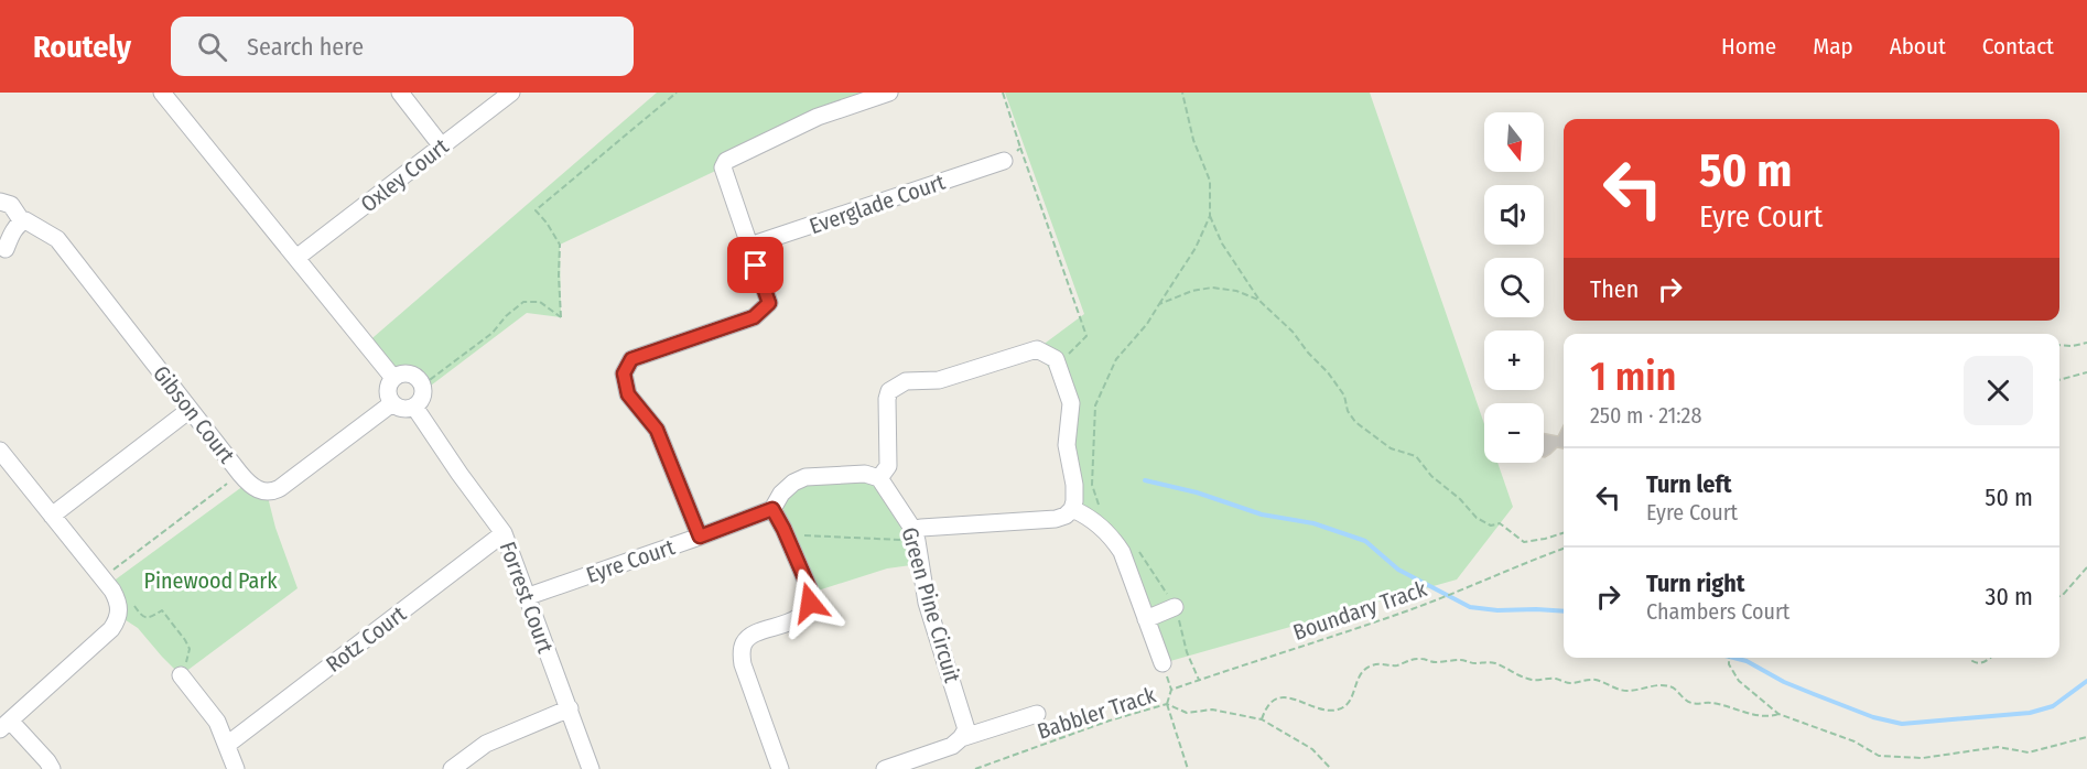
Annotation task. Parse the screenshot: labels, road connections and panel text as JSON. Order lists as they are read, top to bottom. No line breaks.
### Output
{"streets":{"street":["Oxley Court","Everglade Court","Gibson Court","Eyre Court","Forrest Court","Green Pine Circuit","Rotz Court"],"path":["Boundary Track","Babbler Track"]},"crossings":[["Gibson Court","Forrest Court"],["Eyre Court","Forrest Court"],["Forrest Court","Rotz Court"],["Boundary Track","Babbler Track"]],"parks":["Pinewood Park"],"north":"bottom","page":{"header":"Routely","search":"Search here","nav":["Home","Map","About","Contact"],"map_buttons":["+","−"],"turn":["50 m","Eyre Court"],"then":"Then","heading":["1 min","250 m · 21:28"],"list":[{"name":"Turn left","note":"Eyre Court","value":"50 m"},{"name":"Turn right","note":"Chambers Court","value":"30 m"}]}}
